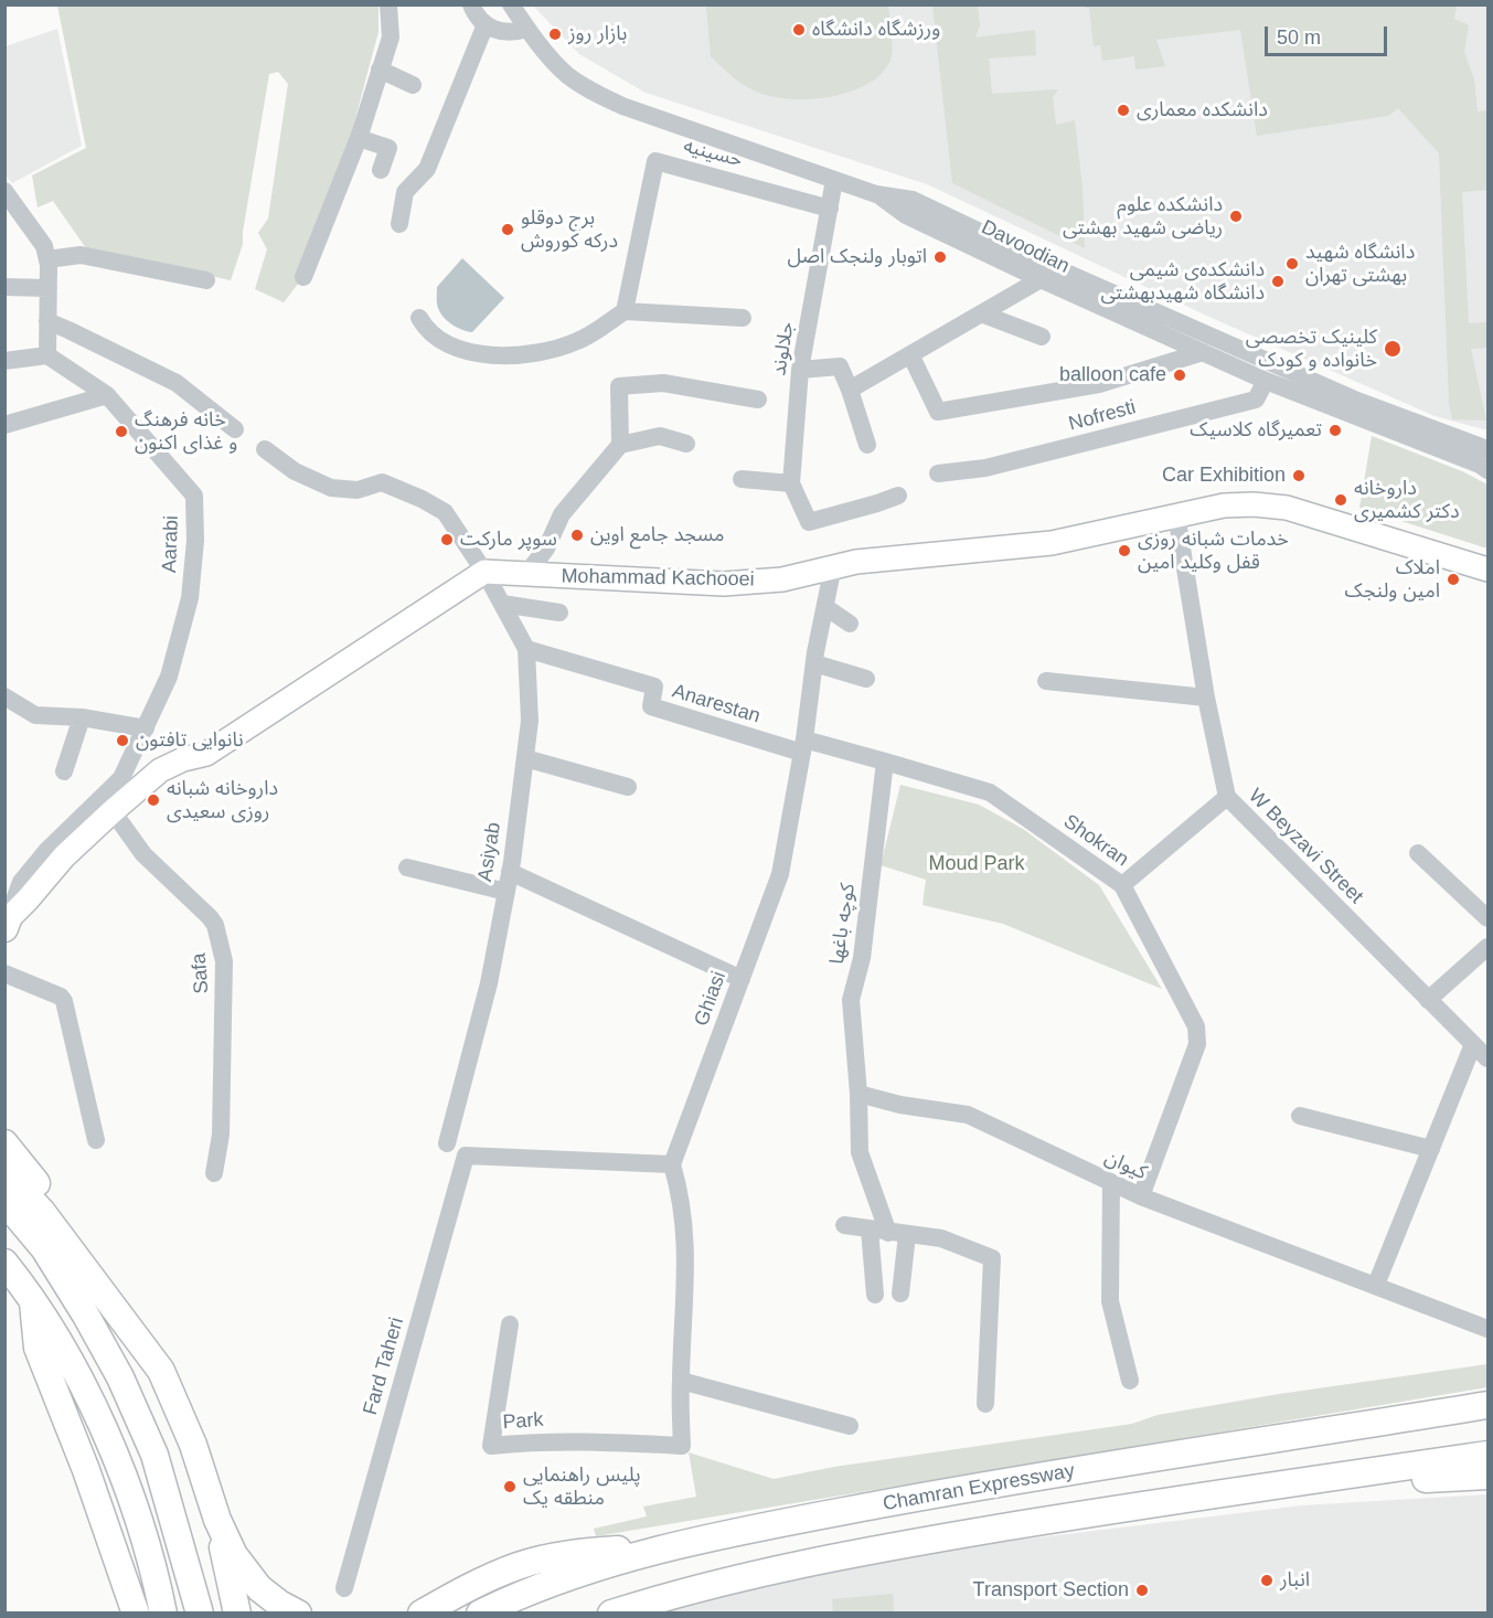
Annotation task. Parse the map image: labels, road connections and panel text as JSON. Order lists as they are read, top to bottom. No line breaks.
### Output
{"streets":{"highway":["Chamran Expressway"],"main road":["Mohammad Kachooei"],"street":["حسینیه","Davoodian","جلالوند","Nofresti","Aarabi","Anarestan","Shokran","W Beyzavi Street","Asiyab","کوچه باغها","Safa","Ghiasi","کیوان","Fard Taheri","Park"]},"crossings":[["حسینیه","جلالوند"],["Davoodian","جلالوند"],["Davoodian","Nofresti"],["Mohammad Kachooei","W Beyzavi Street"],["Mohammad Kachooei","Asiyab"],["Mohammad Kachooei","Ghiasi"],["Anarestan","Shokran"],["Anarestan","Asiyab"],["Anarestan","Ghiasi"],["Shokran","کوچه باغها"],["Shokran","Ghiasi"],["Shokran","کیوان"],["کوچه باغها","کیوان"],["Ghiasi","Fard Taheri"]],"parks":["Moud Park"],"places":["ورزشگاه دانشگاه","بازار روز","دانشکده معماری","دانشکده علوم ریاضی شهید بهشتی","برج دوقلو درکه کوروش","اتوبار ولنجک اصل","دانشگاه شهید بهشتی تهران","دانشکده‌ی شیمی دانشگاه شهیدبهشتی","کلینیک تخصصی خانواده و کودک","balloon cafe","تعمیرگاه کلاسیک","خانه فرهنگ و غذای اکنون","Car Exhibition","داروخانه دکتر کشمیری","مسجد جامع اوین","سوپر مارکت","خدمات شبانه روزی قفل وکلید امین","املاک امین ولنجک","نانوایی تافتون","داروخانه شبانه روزی سعیدی","پلیس راهنمایی منطقه یک","انبار","Transport Section"],"scale_bar":"50 m"}
